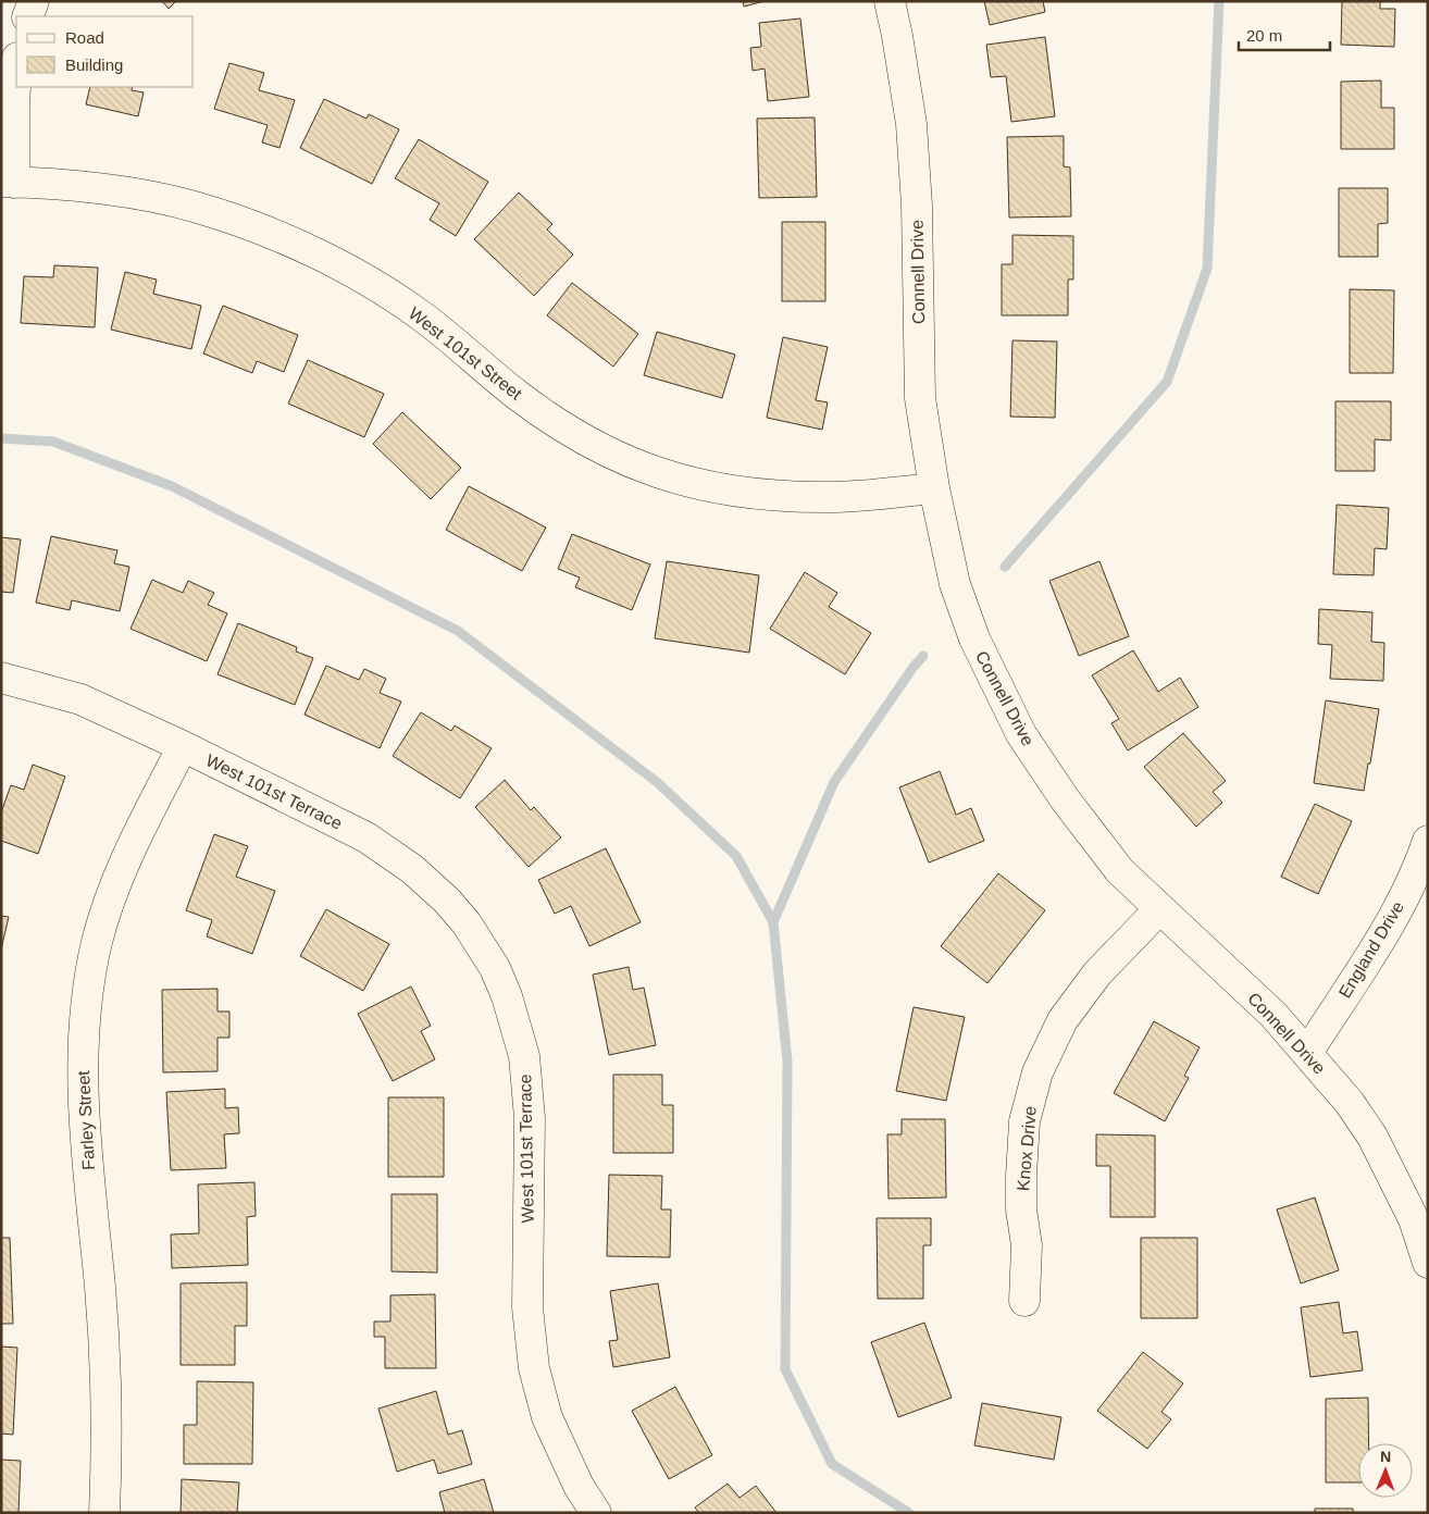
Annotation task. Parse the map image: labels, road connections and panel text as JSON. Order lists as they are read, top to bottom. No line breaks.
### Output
{"streets":{"street":["Connell Drive","West 101st Street","West 101st Terrace","England Drive","Farley Street","Knox Drive"]},"crossings":[["Connell Drive","West 101st Street"],["Connell Drive","England Drive"],["Connell Drive","Knox Drive"],["West 101st Terrace","Farley Street"]],"legend":["Road","Building"],"scale_bar":"20 m","north":"top"}
